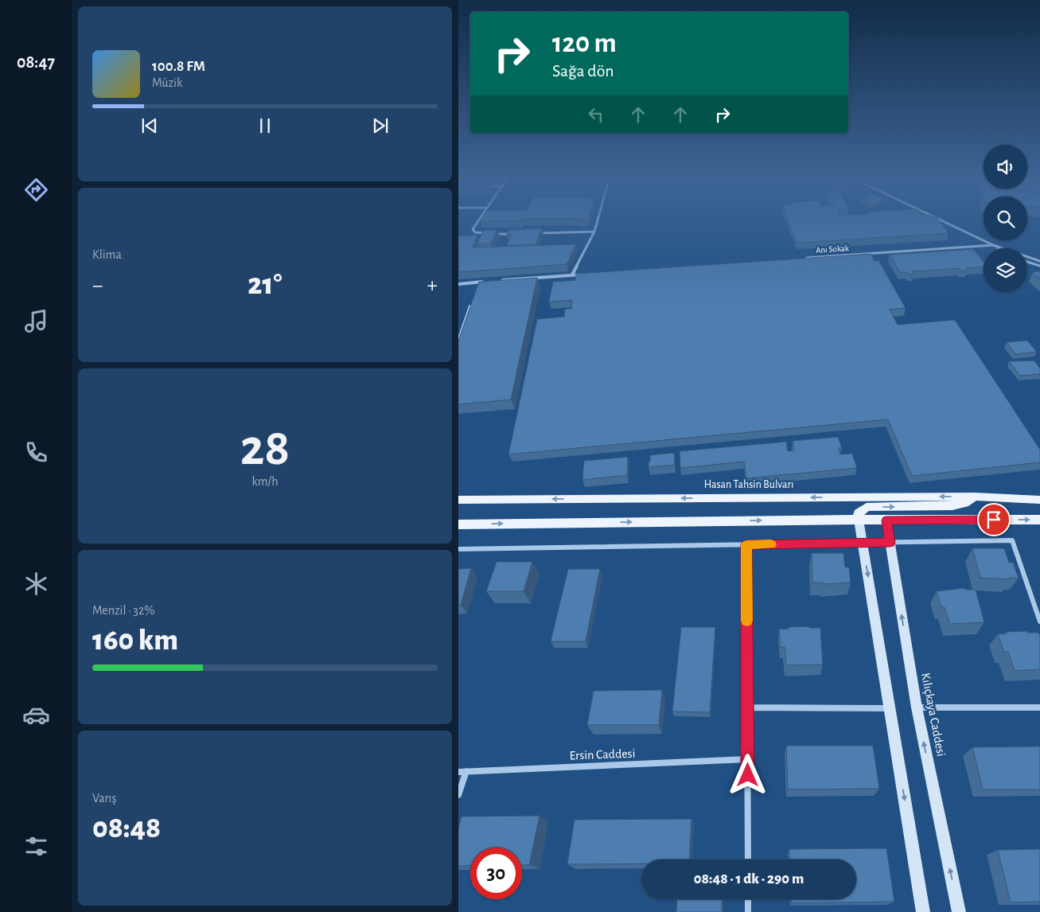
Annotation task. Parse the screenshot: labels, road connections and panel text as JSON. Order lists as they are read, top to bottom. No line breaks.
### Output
{"streets":{"main road":["Hasan Tahsin Bulvarı"],"street":["Anı Sokak","Kılıçkaya Caddesi","Ersin Caddesi"]},"page":{"tabs":"08:47","turn":["120 m","Sağa dön"],"song":["100.8 FM","Müzik"],"tile":["Klima",["28","km/h"],["Menzil · 32%","160 km"],["Varış","08:48"]],"heat":["−","21°","+"],"limit":"30","trip":"08:48 · 1 dk · 290 m"}}
